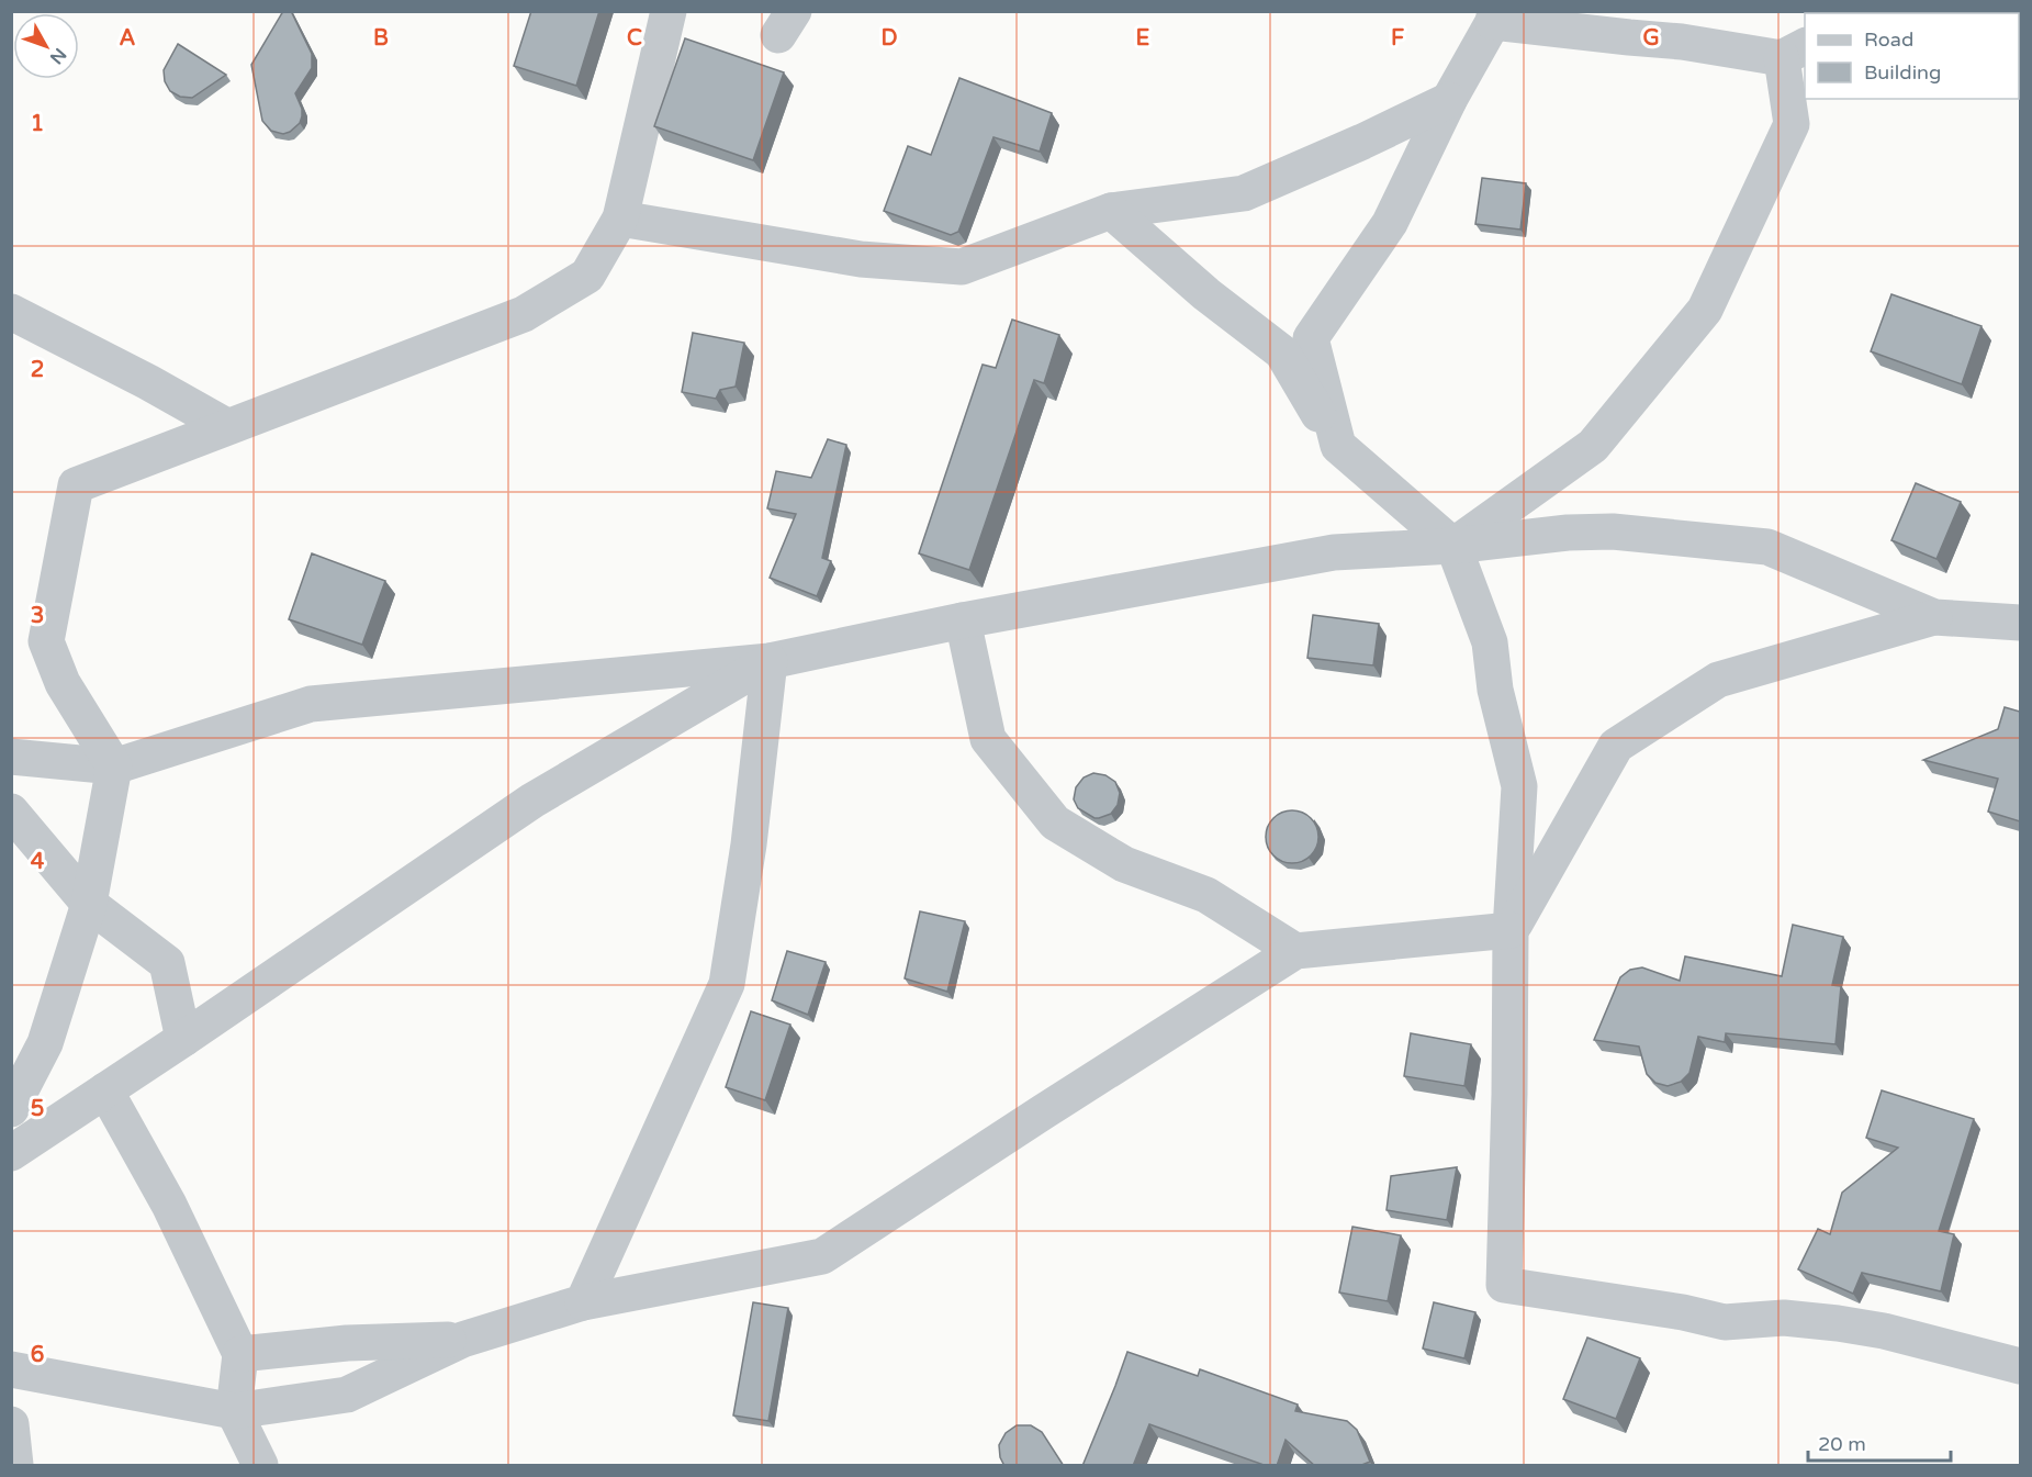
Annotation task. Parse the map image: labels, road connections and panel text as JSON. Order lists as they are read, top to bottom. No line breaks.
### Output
{"legend":["Road","Building"],"scale_bar":"20 m","north":"bottom right","grid":{"columns":["A","B","C","D","E","F","G"],"rows":["1","2","3","4","5","6"]}}
